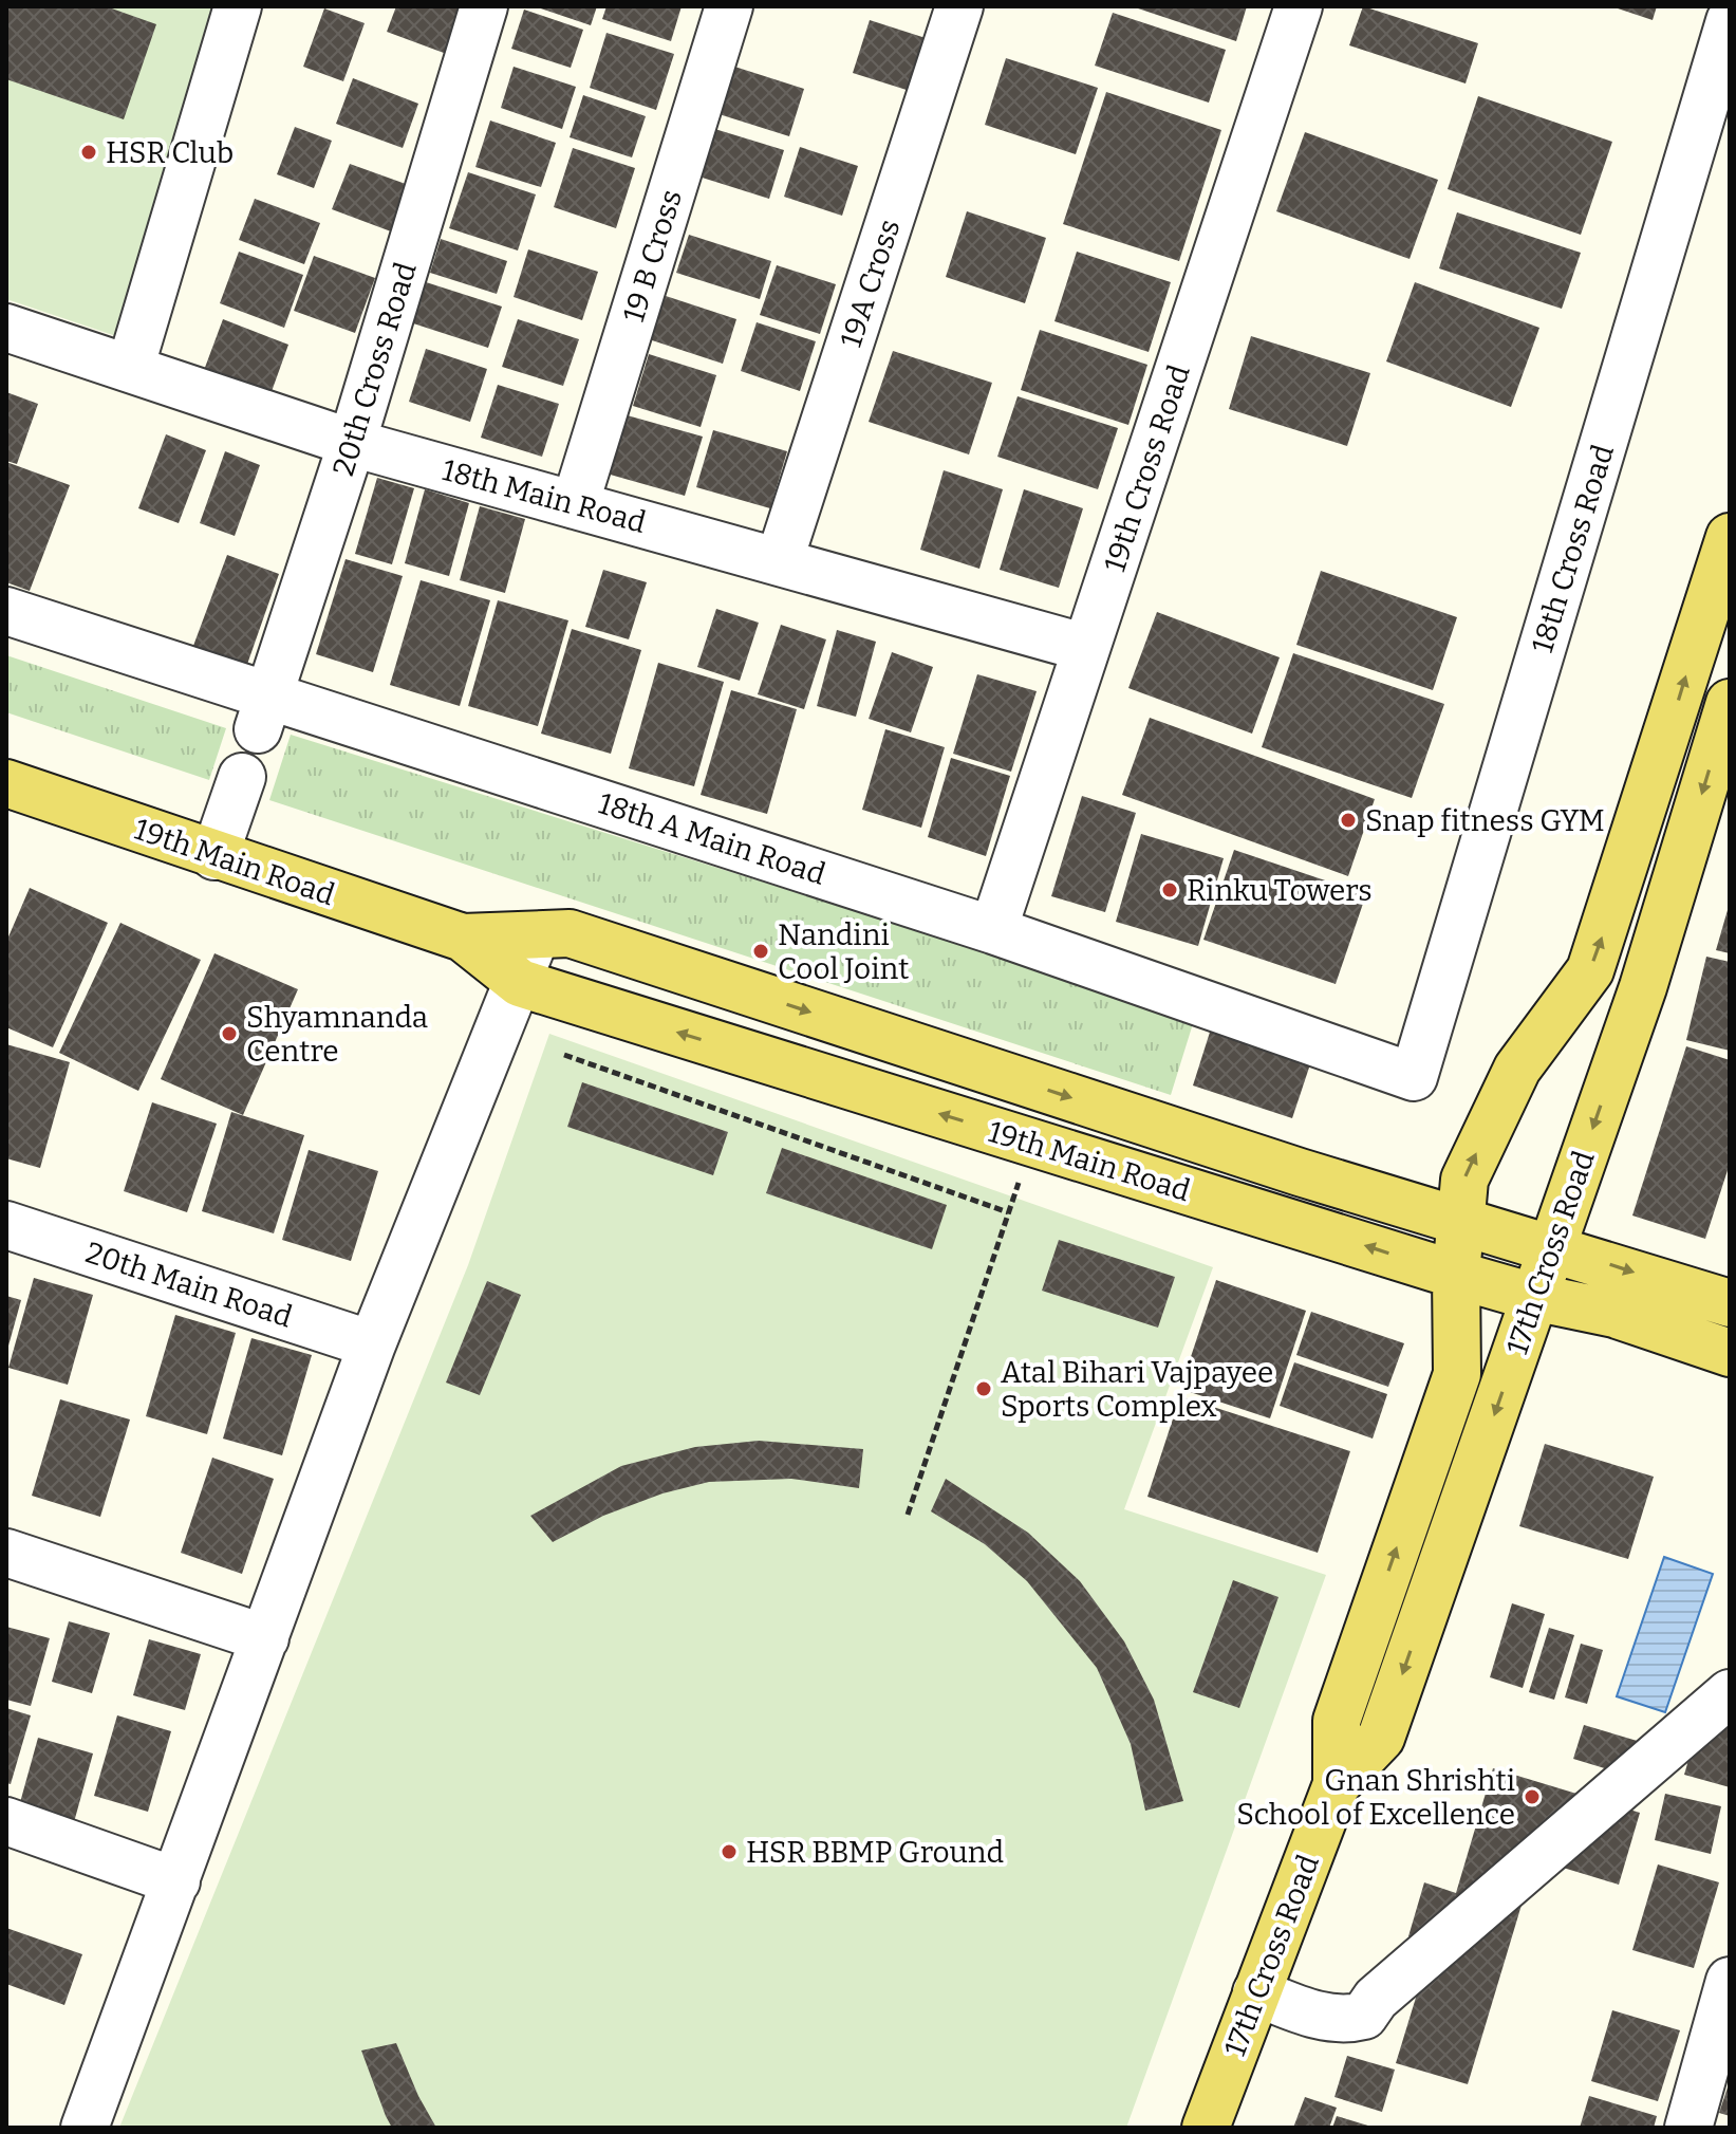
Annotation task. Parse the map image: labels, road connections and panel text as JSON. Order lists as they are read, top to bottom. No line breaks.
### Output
{"streets":{"main road":["19th Main Road","17th Cross Road"],"street":["19 B Cross","19A Cross","20th Cross Road","19th Cross Road","18th Main Road","18th Cross Road","18th A Main Road","20th Main Road"]},"crossings":[["19 B Cross","18th Main Road"],["19A Cross","18th Main Road"],["20th Cross Road","18th Main Road"],["20th Cross Road","18th A Main Road"],["19th Cross Road","18th Main Road"],["19th Cross Road","18th A Main Road"],["18th Cross Road","18th A Main Road"],["19th Main Road","17th Cross Road"]],"places":["HSR Club","Snap fitness GYM","Rinku Towers","Nandini Cool Joint","Shyamnanda Centre","Atal Bihari Vajpayee Sports Complex","Gnan Shrishti School of Excellence","HSR BBMP Ground"]}
